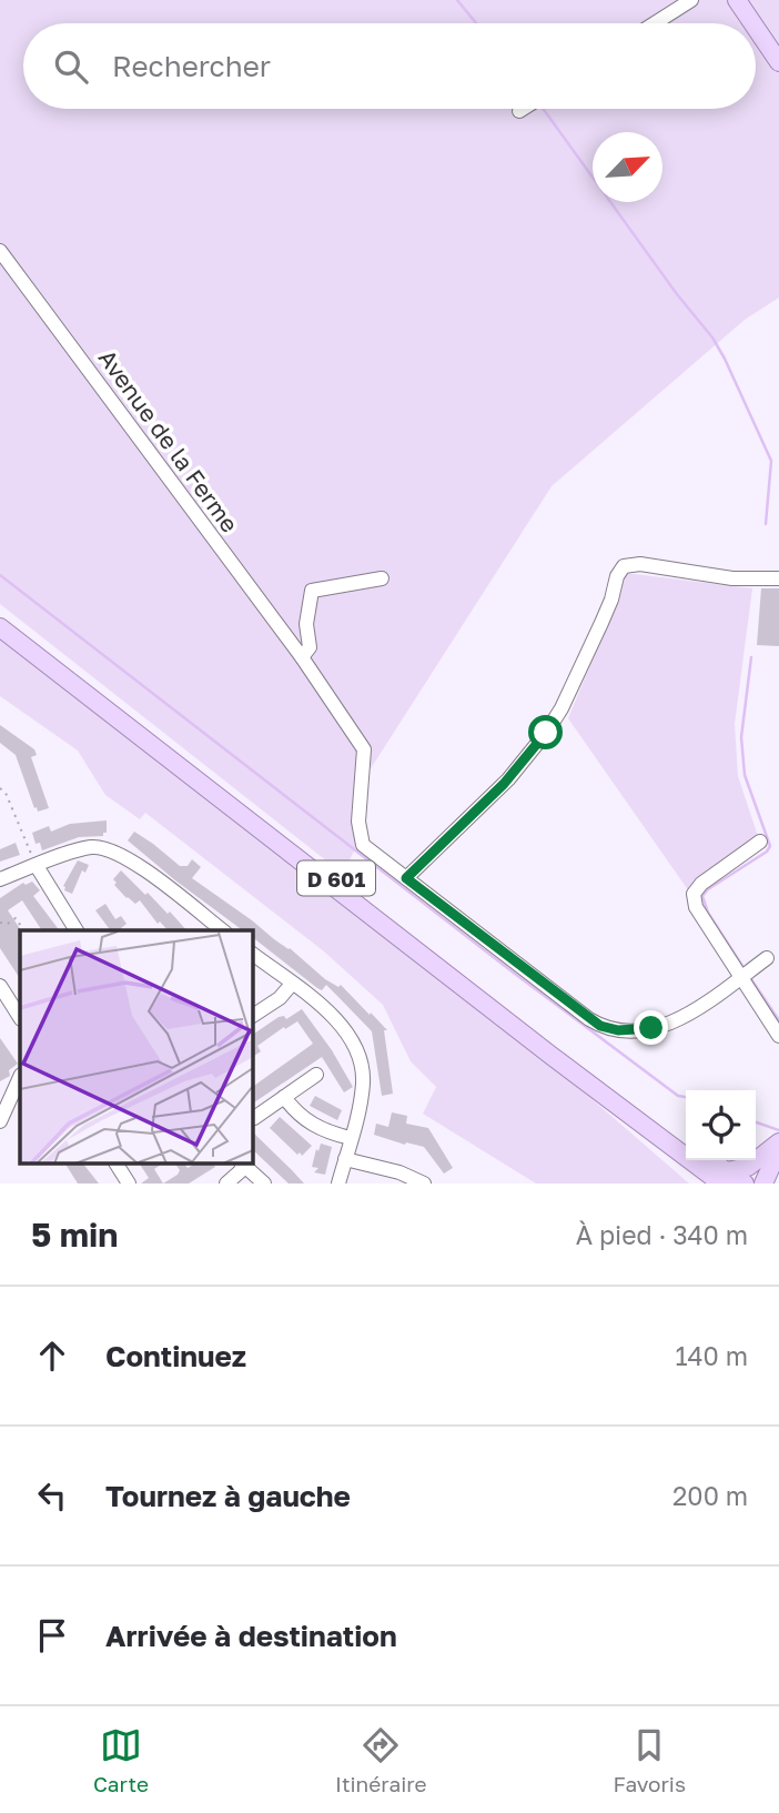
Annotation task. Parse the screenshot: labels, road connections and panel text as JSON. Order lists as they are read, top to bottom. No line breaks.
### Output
{"streets":{"main road":["D 601"],"street":["Avenue de la Ferme"]},"north":"top right","page":{"search":"Rechercher","heading":["5 min","À pied · 340 m"],"list":[["Continuez","140 m"],["Tournez à gauche","200 m"],"Arrivée à destination"],"nav":["Carte","Itinéraire","Favoris"]}}
